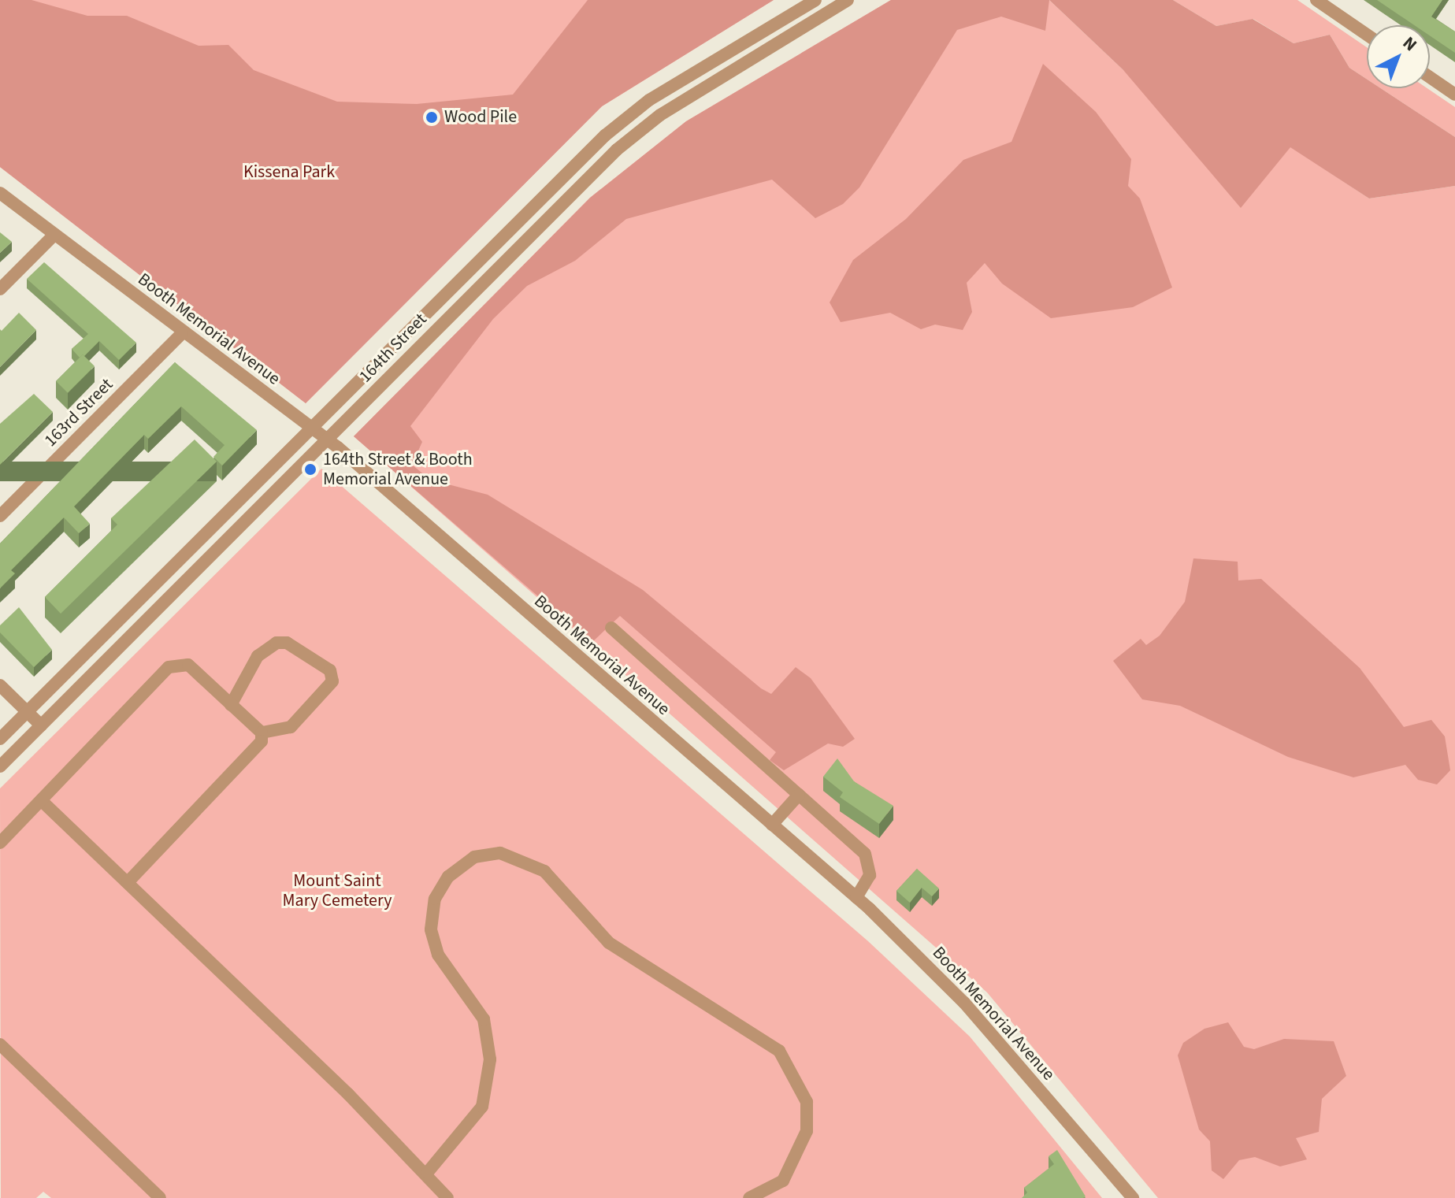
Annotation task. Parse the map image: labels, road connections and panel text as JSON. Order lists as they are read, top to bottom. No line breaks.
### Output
{"streets":{"street":["Booth Memorial Avenue","164th Street","163rd Street"]},"crossings":[["Booth Memorial Avenue","164th Street"],["Booth Memorial Avenue","163rd Street"]],"parks":["Kissena Park","Mount Saint Mary Cemetery"],"places":["Wood Pile","164th Street & Booth Memorial Avenue"],"north":"top right"}
